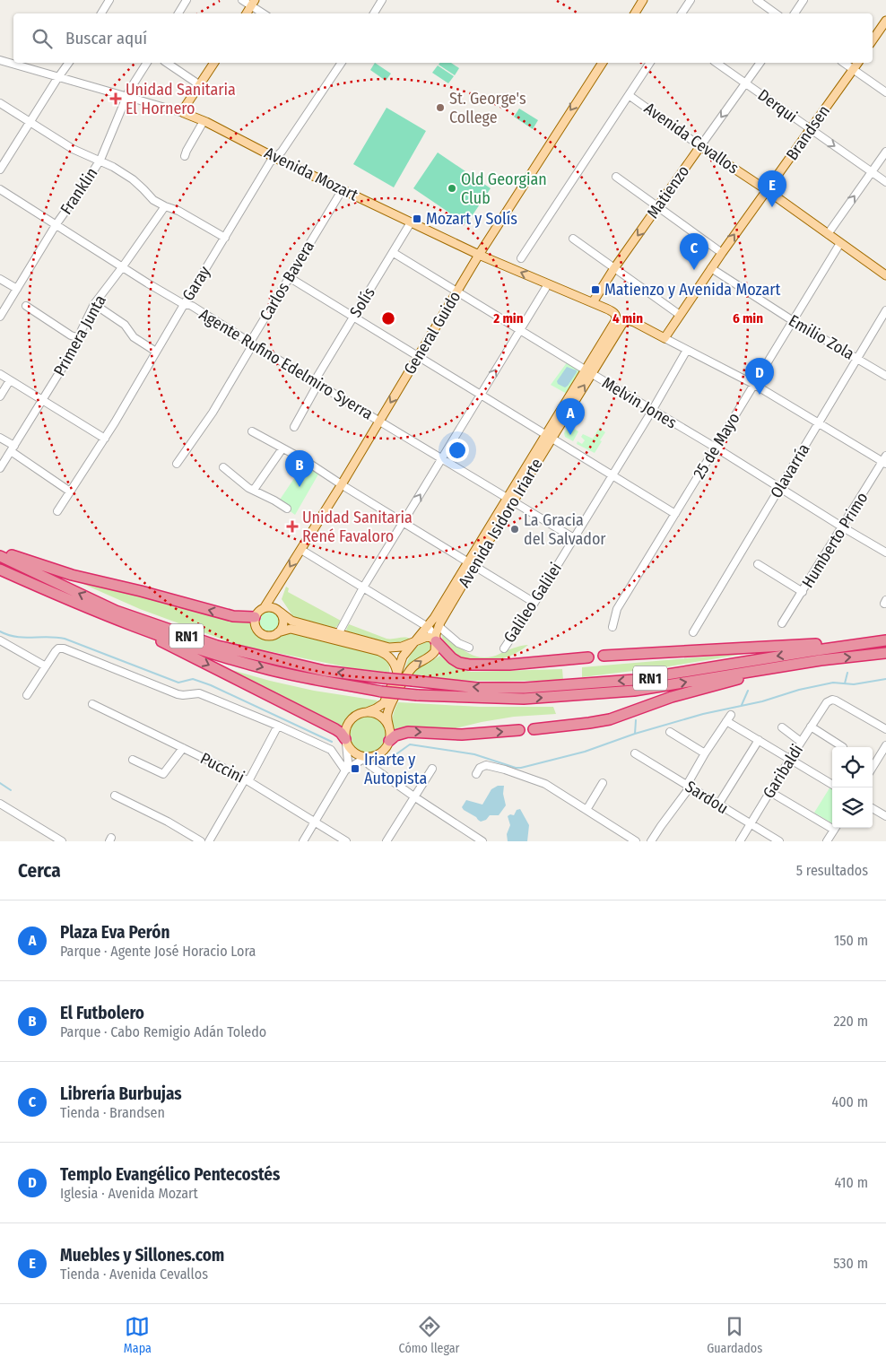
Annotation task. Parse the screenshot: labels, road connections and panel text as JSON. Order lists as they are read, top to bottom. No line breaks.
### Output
{"streets":{"highway":["RN1"],"main road":["Brandsen","Avenida Cevallos","Avenida Mozart","Matienzo","General Guido","Avenida Isidoro Iriarte"],"street":["Derqui","Franklin","Carlos Bavera","Garay","Solís","Primera Junta","Emilio Zola","Agente Rufino Edelmiro Syerra","Melvin Jones","25 de Mayo","Olavarría","Humberto Primo","Galileo Galilei","Puccini","Garibaldi","Sardou"]},"crossings":[["Derqui","Brandsen"],["Derqui","Matienzo"],["Brandsen","Avenida Cevallos"],["Brandsen","Emilio Zola"],["Brandsen","Avenida Isidoro Iriarte"],["Avenida Cevallos","Matienzo"],["Avenida Cevallos","25 de Mayo"],["Avenida Mozart","Franklin"],["Avenida Mozart","Matienzo"],["Avenida Mozart","Carlos Bavera"],["Avenida Mozart","Garay"],["Avenida Mozart","Solís"],["Avenida Mozart","General Guido"],["Avenida Mozart","Avenida Isidoro Iriarte"],["Franklin","Agente Rufino Edelmiro Syerra"],["Carlos Bavera","Agente Rufino Edelmiro Syerra"],["Garay","Agente Rufino Edelmiro Syerra"],["Solís","Agente Rufino Edelmiro Syerra"],["Solís","Melvin Jones"],["General Guido","Agente Rufino Edelmiro Syerra"],["General Guido","Melvin Jones"],["Primera Junta","Agente Rufino Edelmiro Syerra"],["Emilio Zola","25 de Mayo"],["Emilio Zola","Olavarría"],["Agente Rufino Edelmiro Syerra","Avenida Isidoro Iriarte"],["Agente Rufino Edelmiro Syerra","Galileo Galilei"],["Melvin Jones","25 de Mayo"],["Melvin Jones","Olavarría"],["Melvin Jones","Avenida Isidoro Iriarte"],["Melvin Jones","Humberto Primo"],["Melvin Jones","Galileo Galilei"],["Garibaldi","Sardou"]],"one_way":["Derqui","Matienzo","General Guido"],"places":{"health":["Unidad Sanitaria El Hornero","Unidad Sanitaria René Favaloro"],"other":["St. George's College","Old Georgian Club","La Gracia del Salvador"],"transit":["Mozart y Solís","Matienzo y Avenida Mozart","Iriarte y Autopista"]},"page":{"search":"Buscar aquí","pins":["E","C","D","A","B"],"heading":["Cerca","5 resultados"],"list":[{"mark":"A","name":"Plaza Eva Perón","note":"Parque · Agente José Horacio Lora","value":"150 m"},{"mark":"B","name":"El Futbolero","note":"Parque · Cabo Remigio Adán Toledo","value":"220 m"},{"mark":"C","name":"Librería Burbujas","note":"Tienda · Brandsen","value":"400 m"},{"mark":"D","name":"Templo Evangélico Pentecostés","note":"Iglesia · Avenida Mozart","value":"410 m"},{"mark":"E","name":"Muebles y Sillones.com","note":"Tienda · Avenida Cevallos","value":"530 m"}],"nav":["Mapa","Cómo llegar","Guardados"]},"rings":["2 min","4 min","6 min"]}
